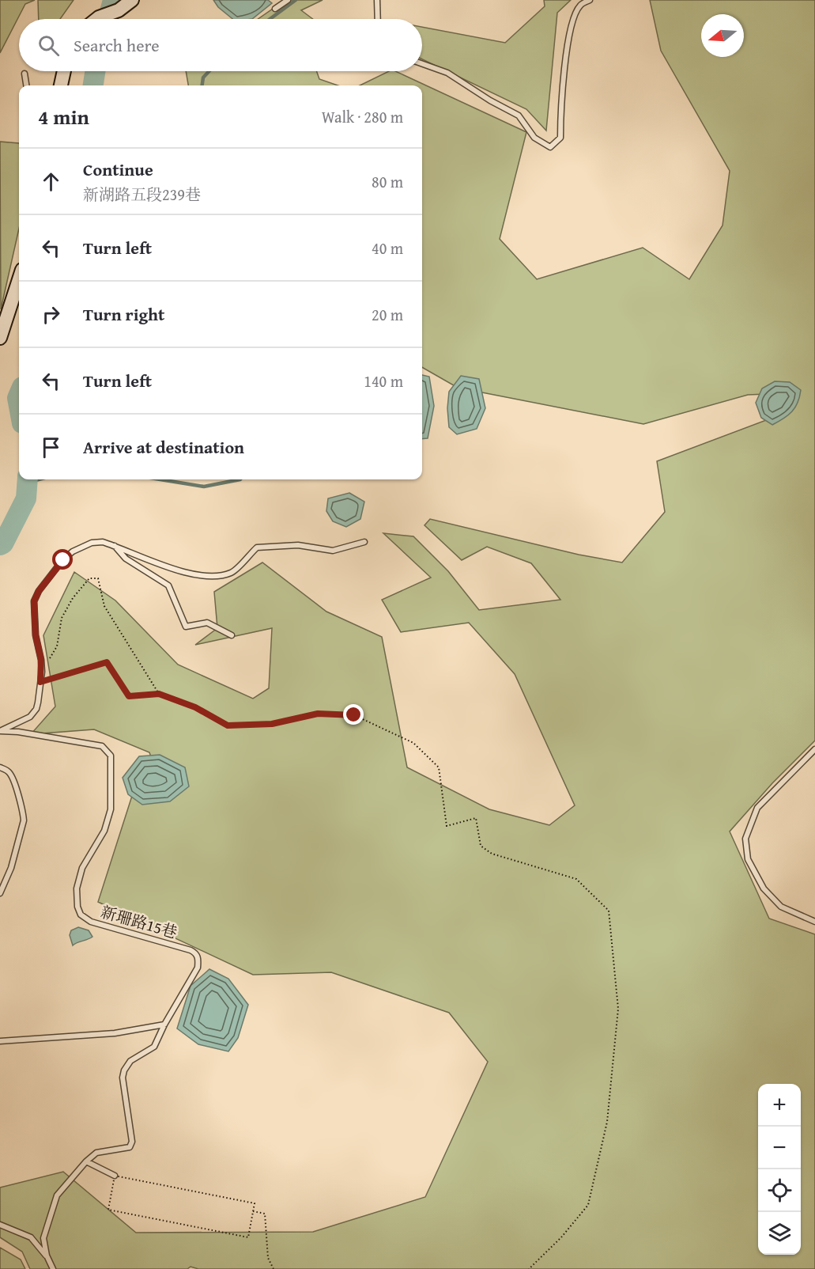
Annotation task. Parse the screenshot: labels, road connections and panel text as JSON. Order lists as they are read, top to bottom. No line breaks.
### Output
{"streets":{"lane":["新珊路15巷"]},"north":"left","page":{"search":"Search here","heading":["4 min","Walk · 280 m"],"list":[["Continue","新湖路五段239巷","80 m"],["Turn left","40 m"],["Turn right","20 m"],["Turn left","140 m"],"Arrive at destination"],"map_buttons":["+","−"]}}
